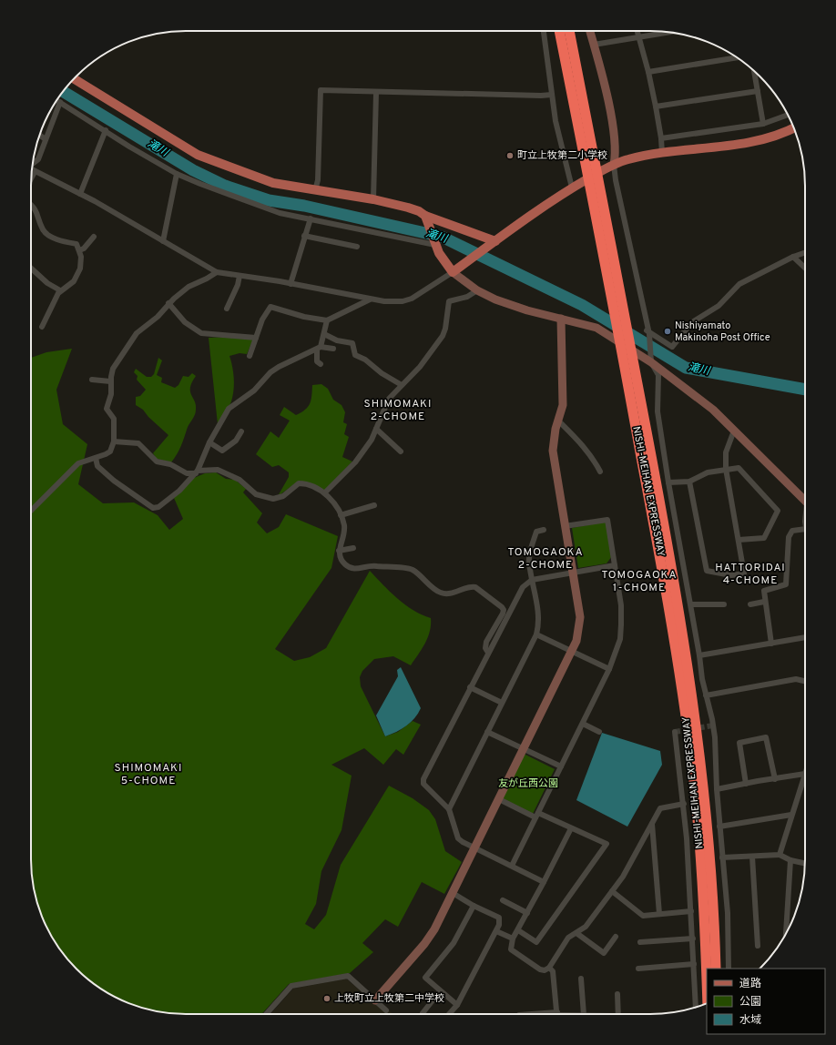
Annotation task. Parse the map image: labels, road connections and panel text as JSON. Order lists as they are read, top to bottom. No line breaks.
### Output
{"streets":{"highway":["NISHI-MEIHAN EXPRESSWAY"]},"districts":["SHIMOMAKI 2-CHOME","TOMOGAOKA 2-CHOME","HATTORIDAI 4-CHOME","TOMOGAOKA 1-CHOME","SHIMOMAKI 5-CHOME"],"water":["滝川"],"parks":["友が丘西公園"],"places":["町立上牧第二小学校","Nishiyamato Makinoha Post Office","上牧町立上牧第二中学校"],"legend":["道路","公園","水域"]}
